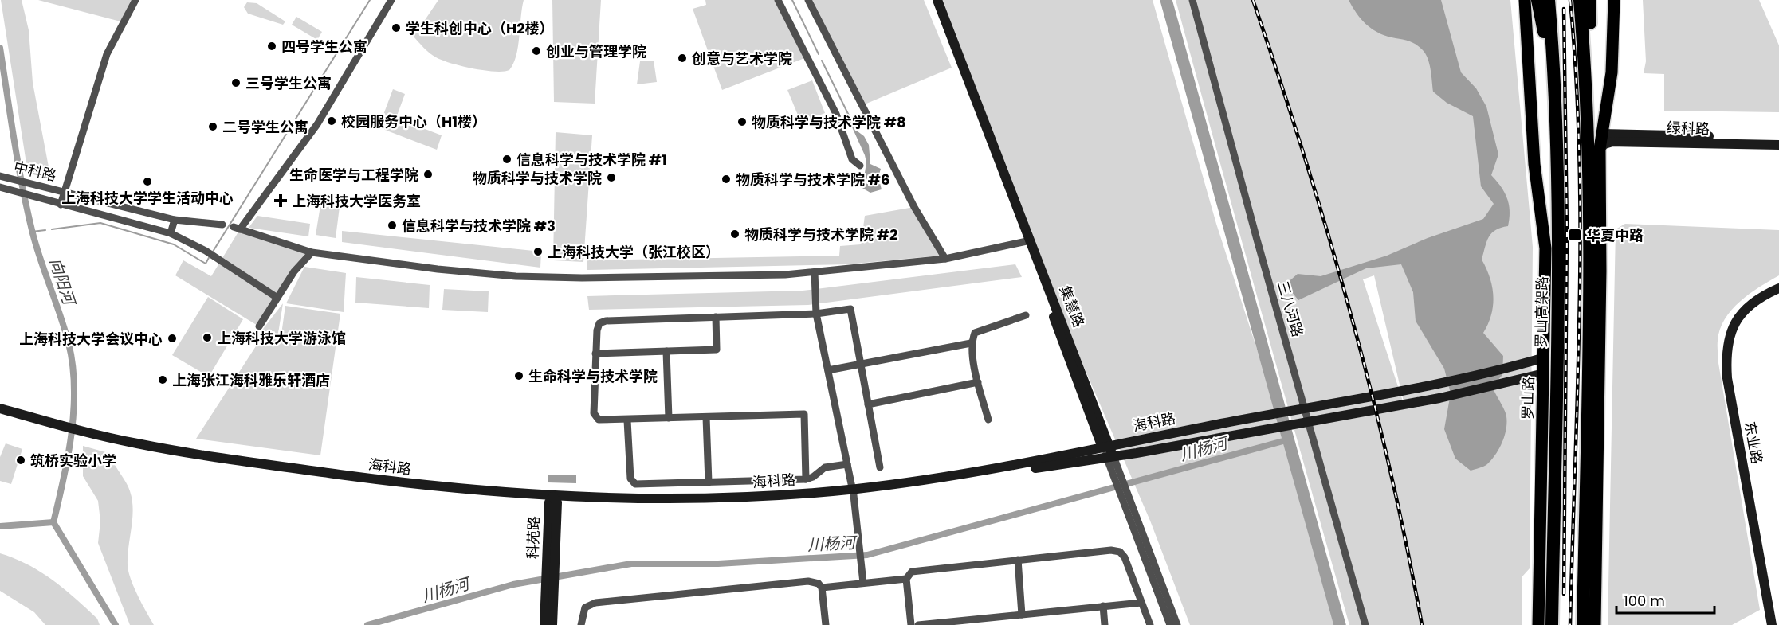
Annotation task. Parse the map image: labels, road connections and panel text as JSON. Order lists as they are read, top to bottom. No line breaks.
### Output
{"streets":{"highway":["罗山高架路"],"main road":["罗山路"],"street":["绿科路","中科路","集慧路","三八河路","海科路","东业路","科苑路"]},"crossings":[["集慧路","海科路"],["三八河路","海科路"],["罗山路","海科路"],["海科路","科苑路"]],"water":["向阳河","川杨河"],"places":{"other":["学生科创中心（H2楼）","四号学生公寓","创业与管理学院","创意与艺术学院","三号学生公寓","校园服务中心（H1楼）","物质科学与技术学院 #8","二号学生公寓","信息科学与技术学院 #1","生命医学与工程学院","物质科学与技术学院","物质科学与技术学院 #6","上海科技大学学生活动中心","信息科学与技术学院 #3","物质科学与技术学院 #2","上海科技大学（张江校区）","上海科技大学游泳馆","上海科技大学会议中心","生命科学与技术学院","上海张江海科雅乐轩酒店","筑桥实验小学"],"health":["上海科技大学医务室"],"transit":["华夏中路"]},"scale_bar":"100 m"}
